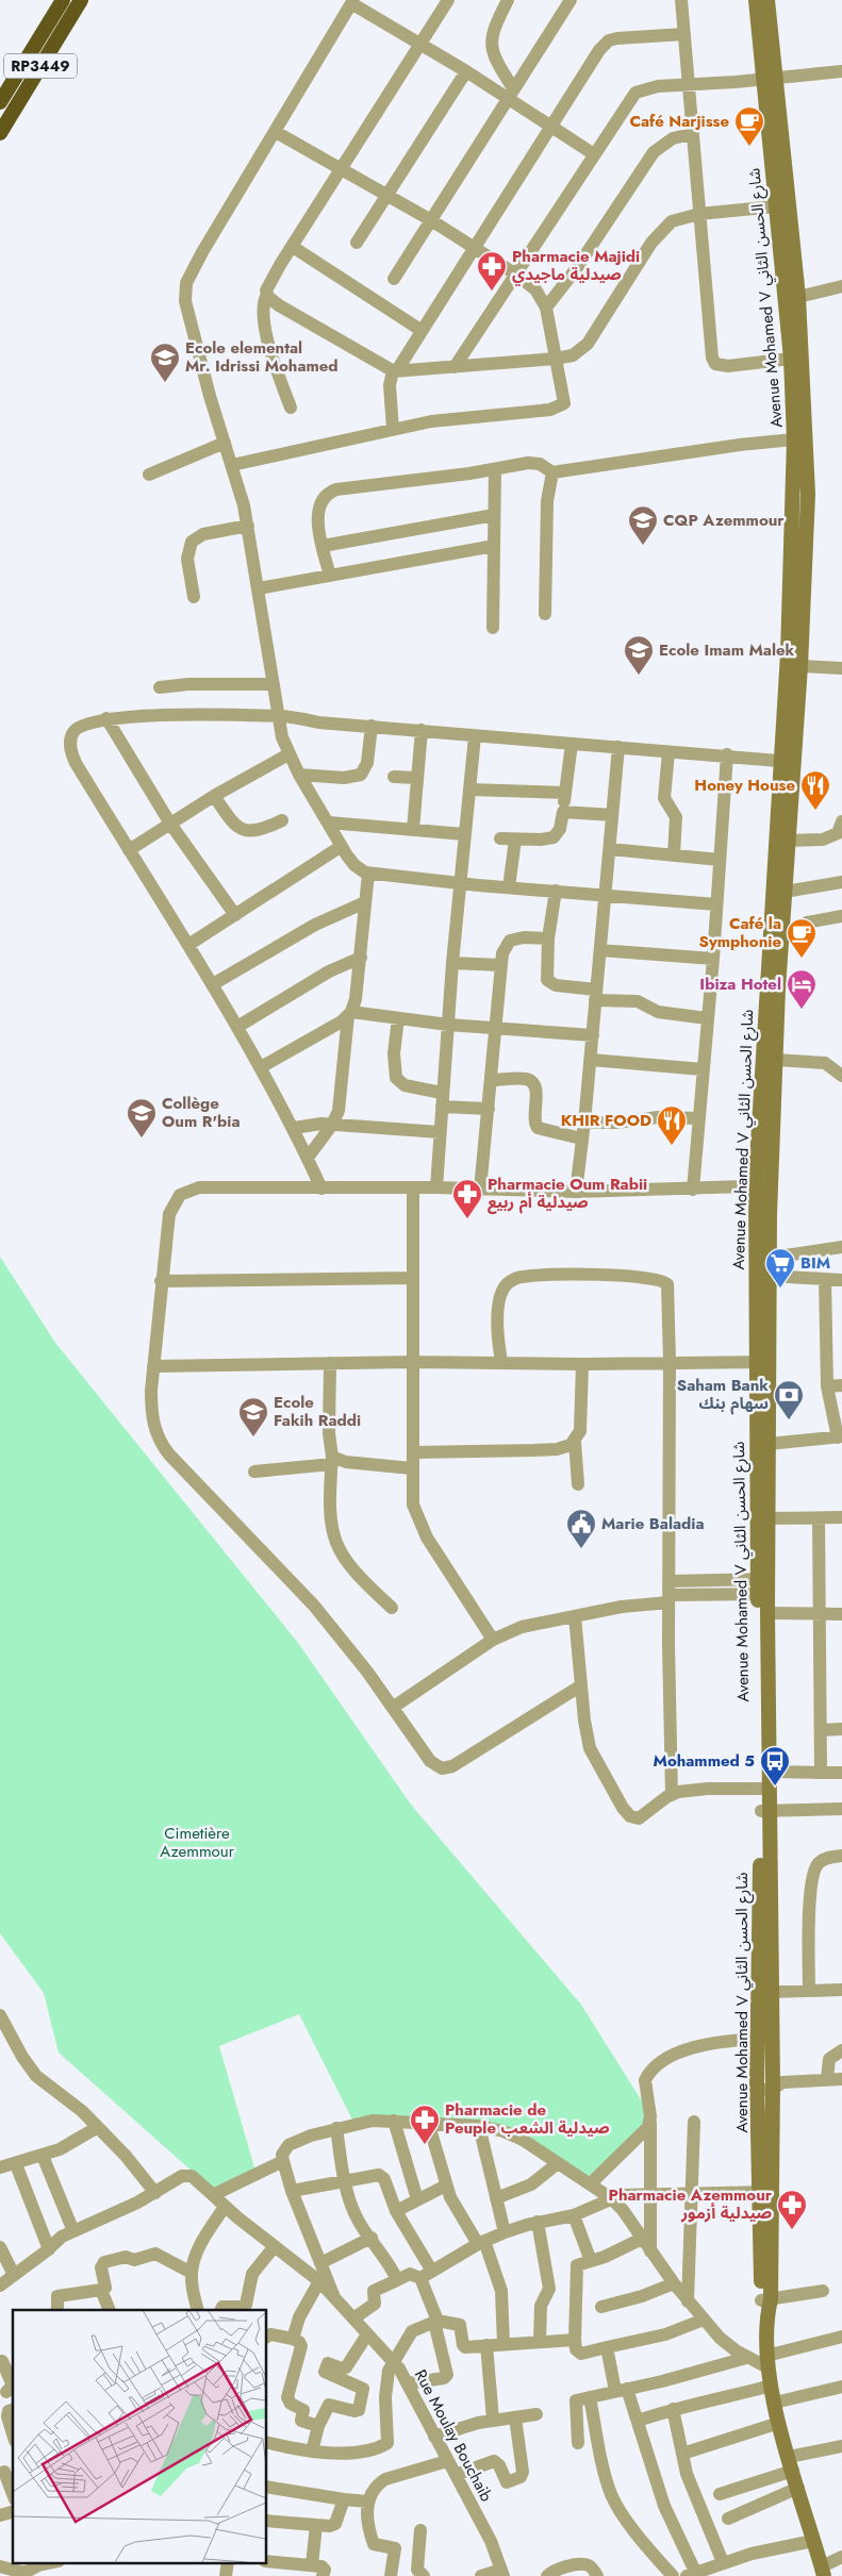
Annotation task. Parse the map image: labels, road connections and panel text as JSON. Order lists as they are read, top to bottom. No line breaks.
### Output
{"streets":{"highway":["RP3449"],"main road":["Avenue Mohamed V شارع الحسن الثاني"],"street":["Rue Moulay Bouchaib"]},"parks":["Cimetière Azemmour"],"places":{"cafe":["Café Narjisse","Café la Symphonie"],"pharmacy":["Pharmacie Majidi صيدلية ماجيدي","Pharmacie Oum Rabii صيدلية أم ربيع","Pharmacie de Peuple صيدلية الشعب","Pharmacie Azemmour صيدلية أزمور"],"school or university":["Ecole elemental Mr. Idrissi Mohamed","CQP Azemmour","Ecole Imam Malek","Collège Oum R'bia","Ecole Fakih Raddi"],"restaurant":["Honey House","KHIR FOOD"],"hotel":["Ibiza Hotel"],"supermarket":["BIM"],"bank":["Saham Bank سهام بنك"],"public building":["Marie Baladia"],"bus stop":["Mohammed 5"]}}
